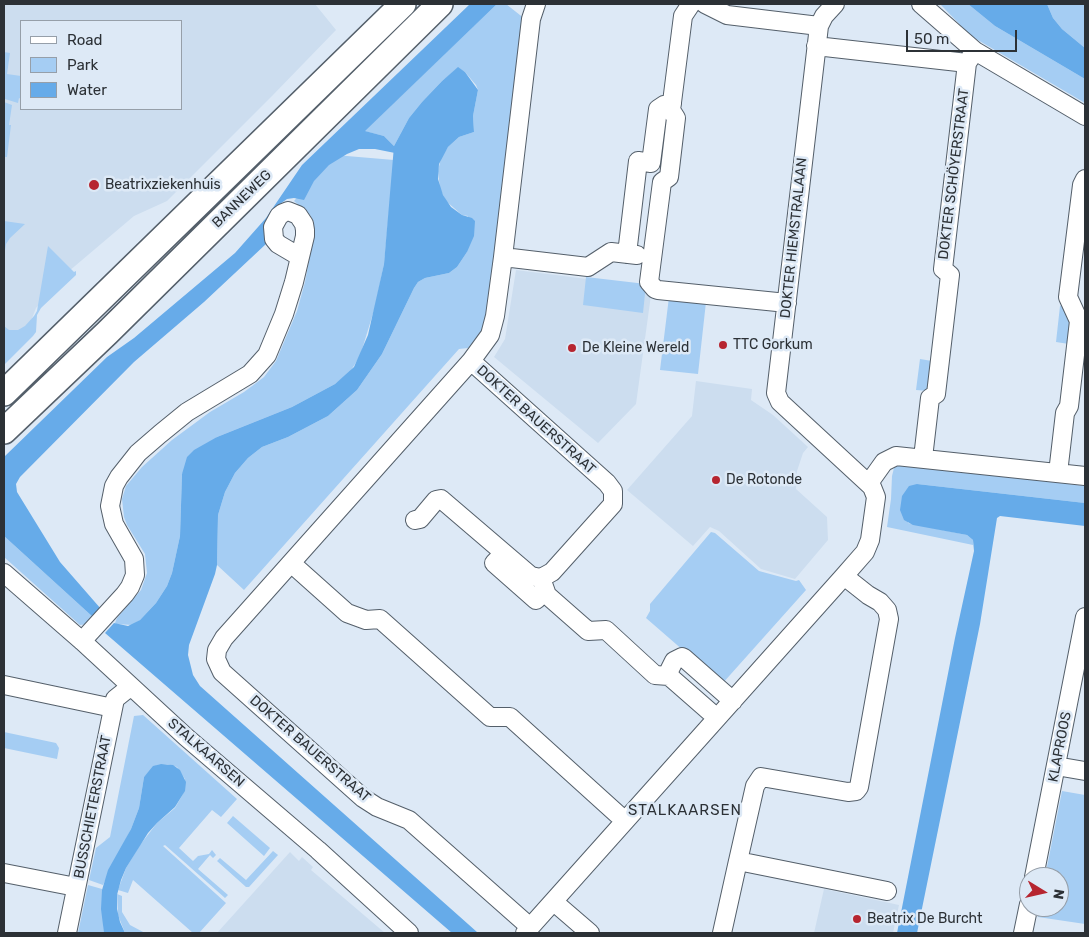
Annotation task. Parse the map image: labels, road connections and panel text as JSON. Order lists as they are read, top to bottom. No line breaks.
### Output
{"streets":{"main road":["BANNEWEG"],"street":["DOKTER SCHÖYERSTRAAT","DOKTER HIEMSTRALAAN","DOKTER BAUERSTRAAT","KLAPROOS","STALKAARSEN","BUSSCHIETERSTRAAT"]},"crossings":[["STALKAARSEN","BUSSCHIETERSTRAAT"]],"districts":["STALKAARSEN"],"places":["Beatrixziekenhuis","TTC Gorkum","De Kleine Wereld","De Rotonde","Beatrix De Burcht"],"legend":["Road","Park","Water"],"scale_bar":"50 m","north":"right"}
